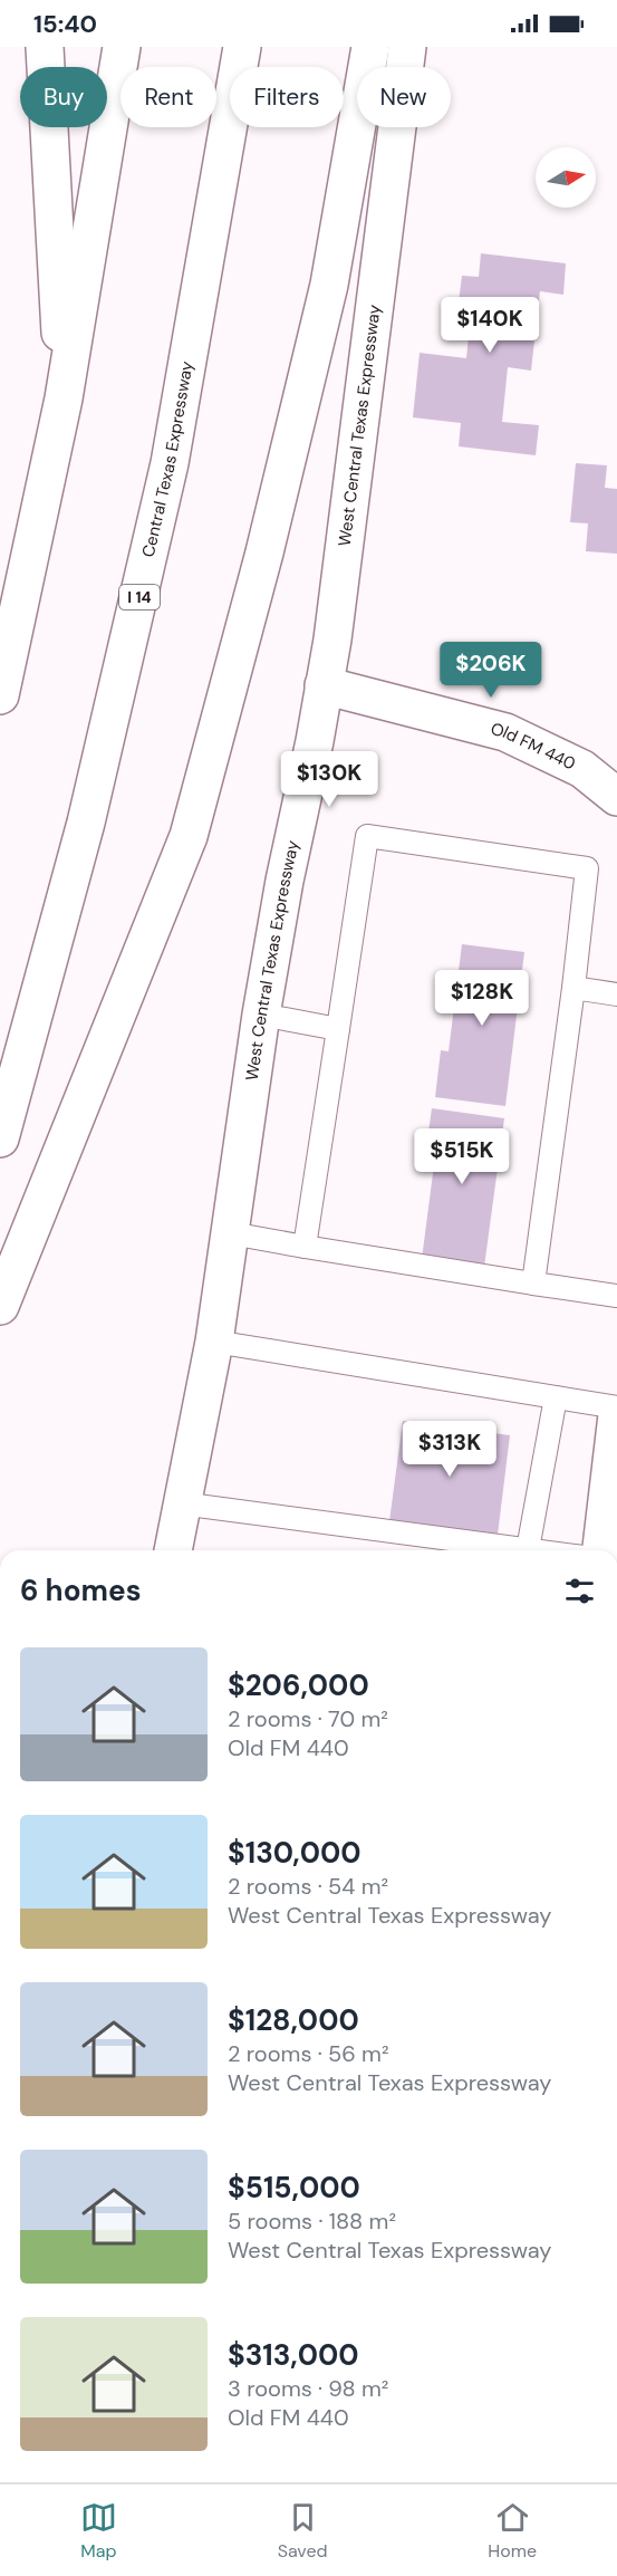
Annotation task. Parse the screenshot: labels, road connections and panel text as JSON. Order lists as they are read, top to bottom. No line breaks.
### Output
{"streets":{"main road":["West Central Texas Expressway","Central Texas Expressway","I 14","Old FM 440"]},"crossings":[["West Central Texas Expressway","Old FM 440"]],"north":"right","page":{"status":"15:40","chip":["Buy","Rent","Filters","New"],"price":["$140K","$206K","$130K","$128K","$515K","$313K"],"heading":"6 homes","list":[{"name":"$206,000","note":"2 rooms · 70 m² · Old FM 440"},{"name":"$130,000","note":"2 rooms · 54 m² · West Central Texas Expressway"},{"name":"$128,000","note":"2 rooms · 56 m² · West Central Texas Expressway"},{"name":"$515,000","note":"5 rooms · 188 m² · West Central Texas Expressway"},{"name":"$313,000","note":"3 rooms · 98 m² · Old FM 440"}],"tabs":["Map","Saved","Home"]}}
